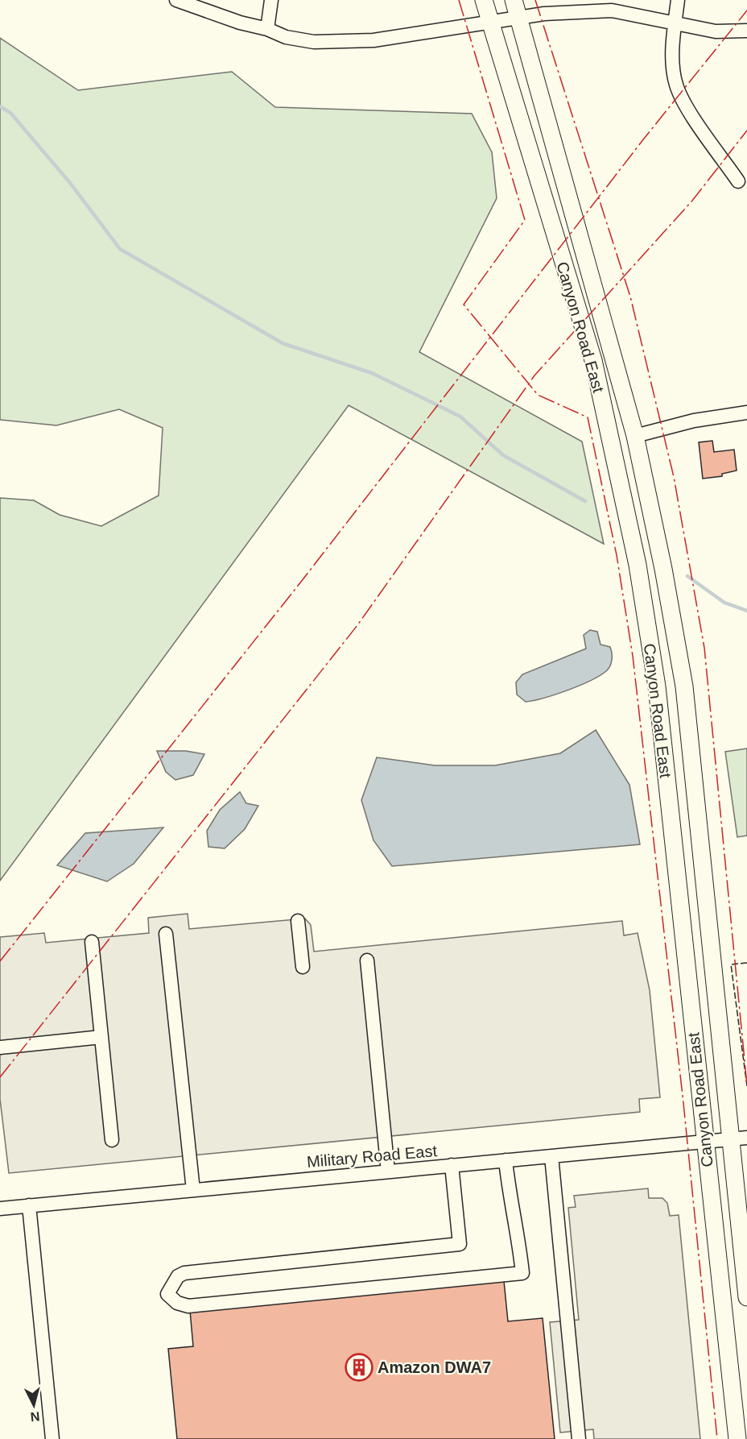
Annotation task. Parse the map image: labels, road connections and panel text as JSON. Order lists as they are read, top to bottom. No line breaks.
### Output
{"streets":{"main road":["Canyon Road East"],"street":["Military Road East"]},"crossings":[["Canyon Road East","Military Road East"]],"places":{"building":["Amazon DWA7"]},"north":"bottom"}
